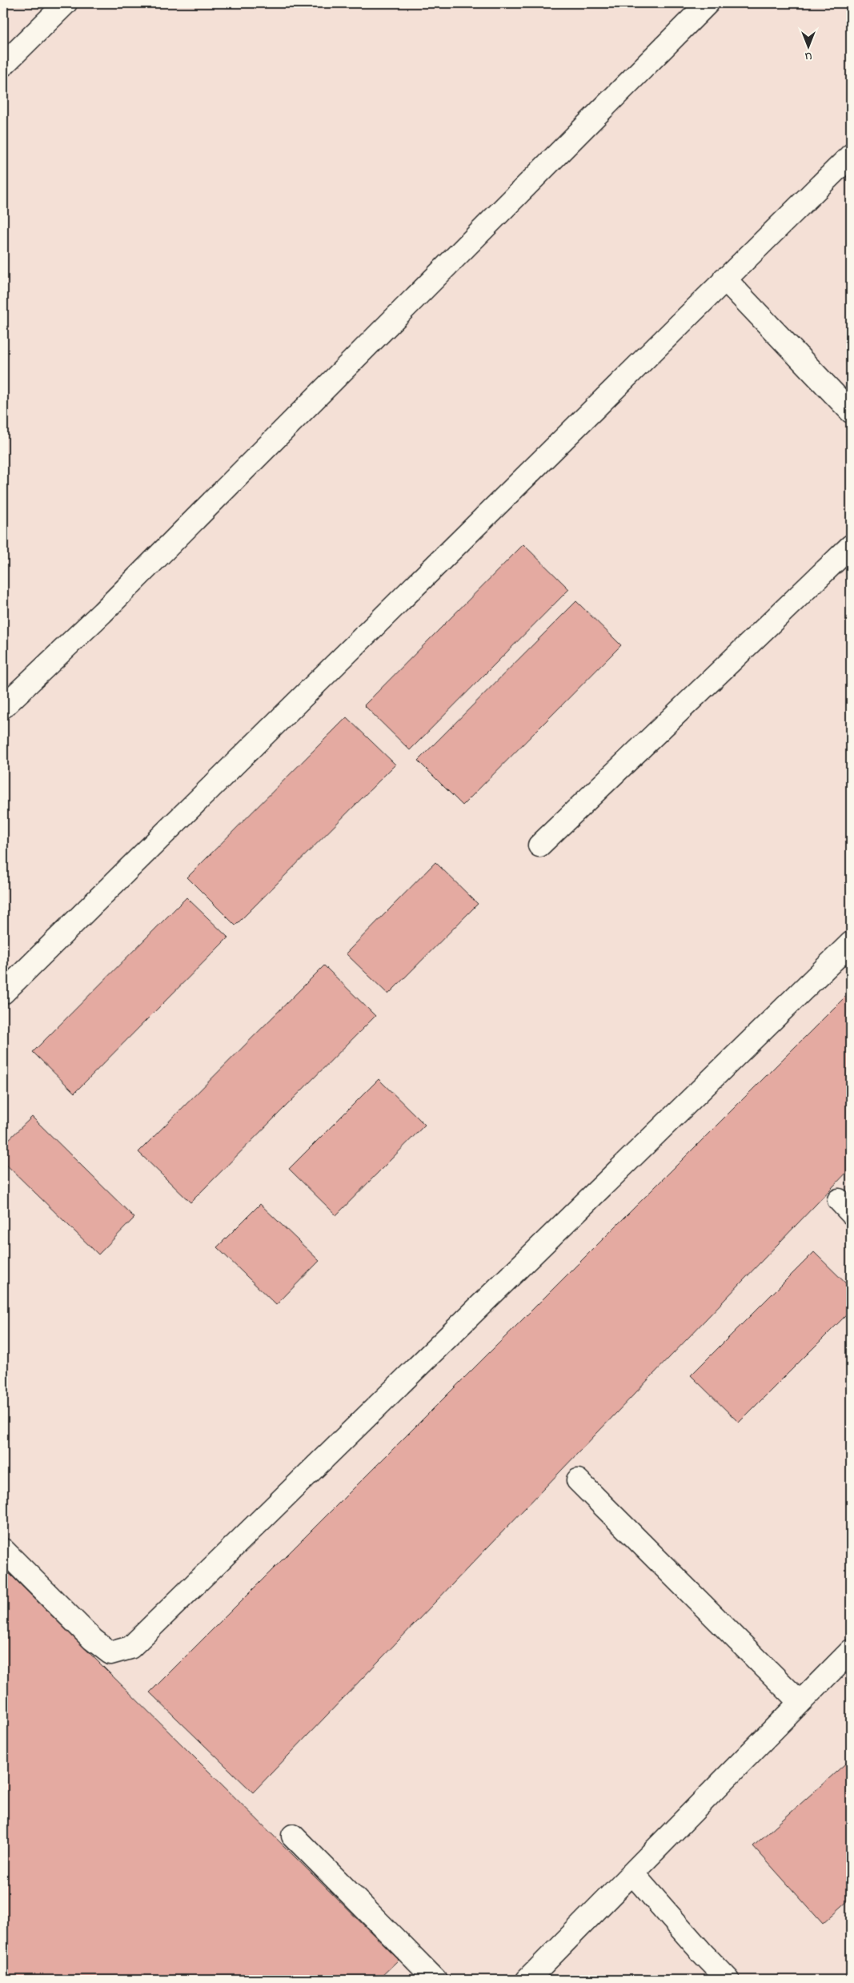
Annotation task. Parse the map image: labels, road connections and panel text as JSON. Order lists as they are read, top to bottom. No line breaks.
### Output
{"north":"bottom"}
